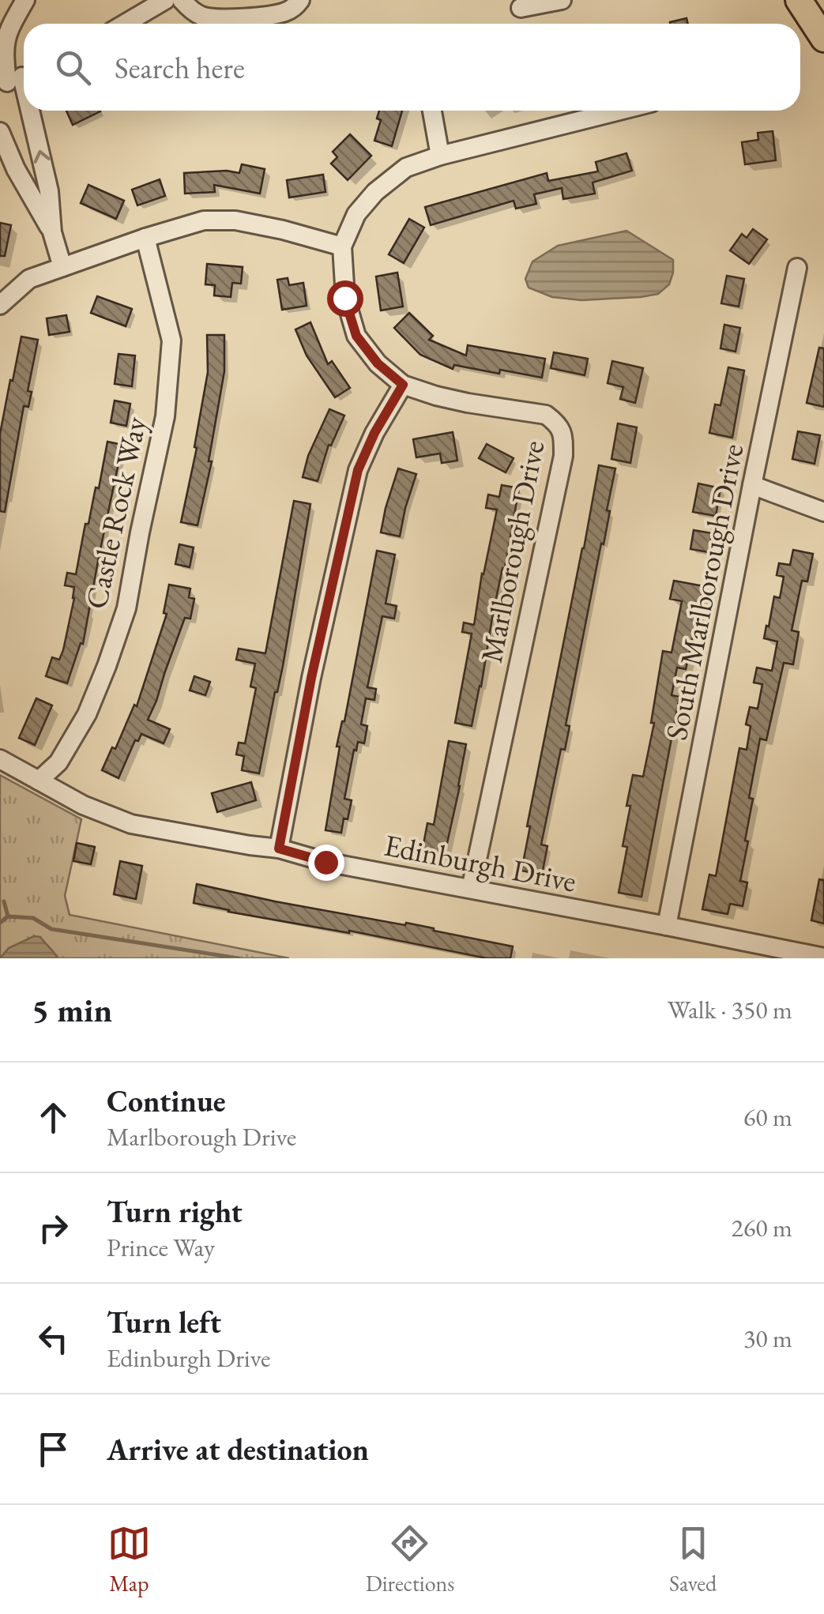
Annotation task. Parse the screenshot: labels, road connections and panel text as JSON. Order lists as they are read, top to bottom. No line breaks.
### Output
{"streets":{"street":["Castle Rock Way","Marlborough Drive","South Marlborough Drive","Edinburgh Drive"]},"crossings":[["Castle Rock Way","Edinburgh Drive"],["Marlborough Drive","Edinburgh Drive"],["South Marlborough Drive","Edinburgh Drive"]],"page":{"search":"Search here","heading":["5 min","Walk · 350 m"],"list":[["Continue","Marlborough Drive","60 m"],["Turn right","Prince Way","260 m"],["Turn left","Edinburgh Drive","30 m"],"Arrive at destination"],"nav":["Map","Directions","Saved"]}}
